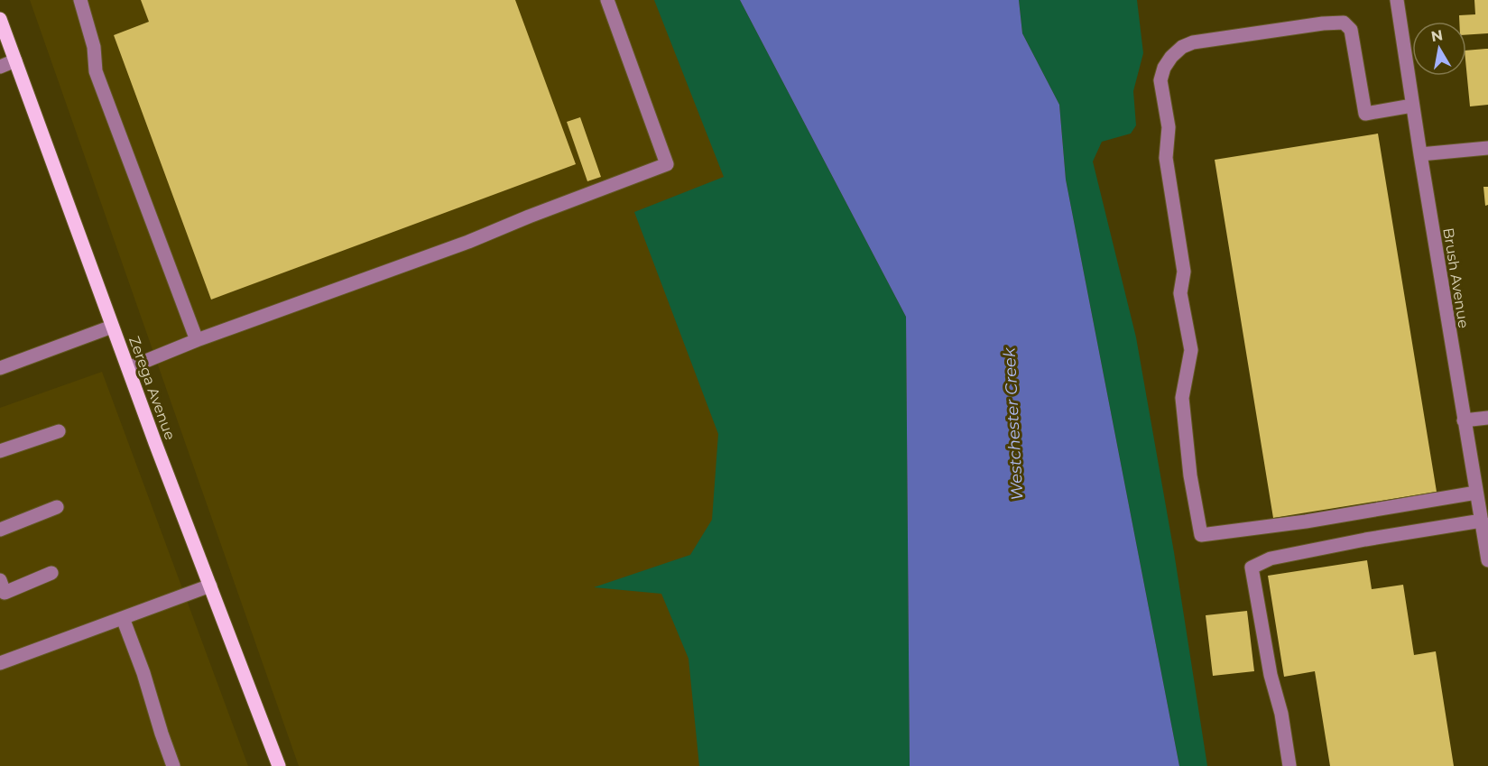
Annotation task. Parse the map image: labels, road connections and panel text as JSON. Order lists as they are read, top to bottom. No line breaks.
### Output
{"streets":{"main road":["Zerega Avenue"],"street":["Brush Avenue"]},"water":["Westchester Creek"],"north":"top"}
